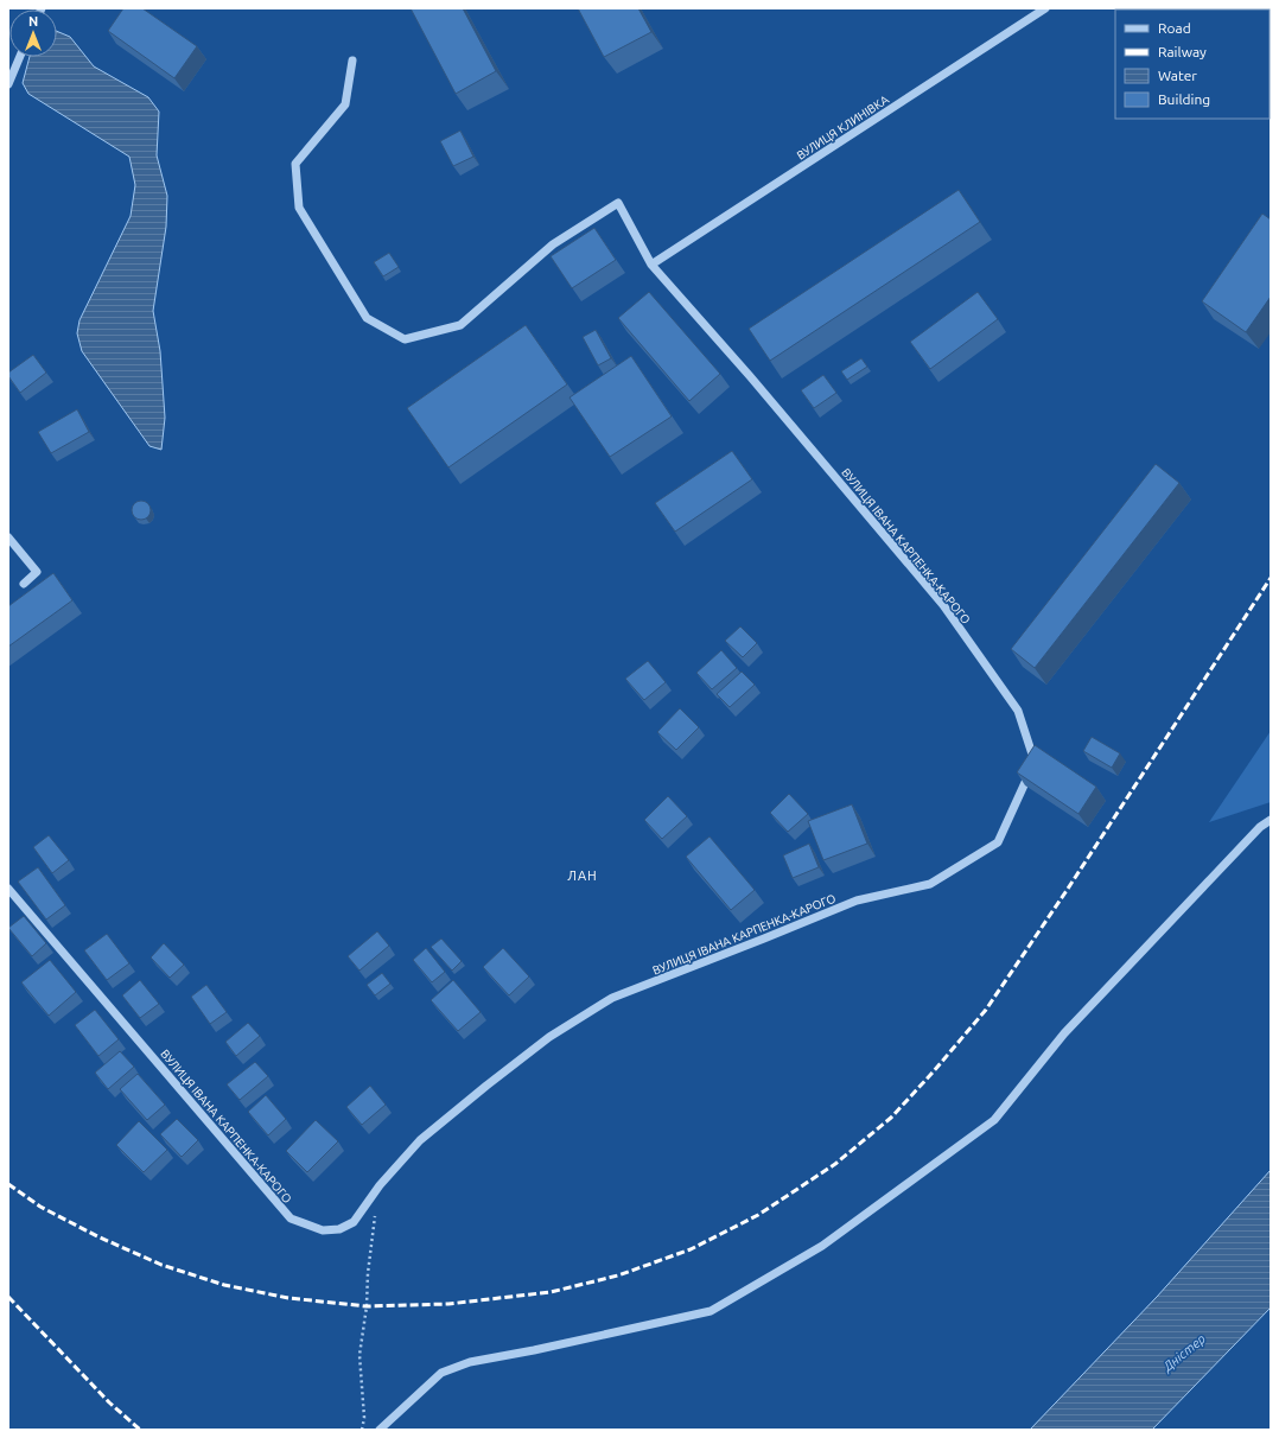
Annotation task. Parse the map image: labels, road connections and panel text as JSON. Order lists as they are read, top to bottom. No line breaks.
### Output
{"streets":{"street":["ВУЛИЦЯ КЛИНІВКА","ВУЛИЦЯ ІВАНА КАРПЕНКА-КАРОГО"]},"crossings":[["ВУЛИЦЯ КЛИНІВКА","ВУЛИЦЯ ІВАНА КАРПЕНКА-КАРОГО"]],"districts":["ЛАН"],"water":["Дністер"],"legend":["Road","Railway","Water","Building"],"north":"top"}
